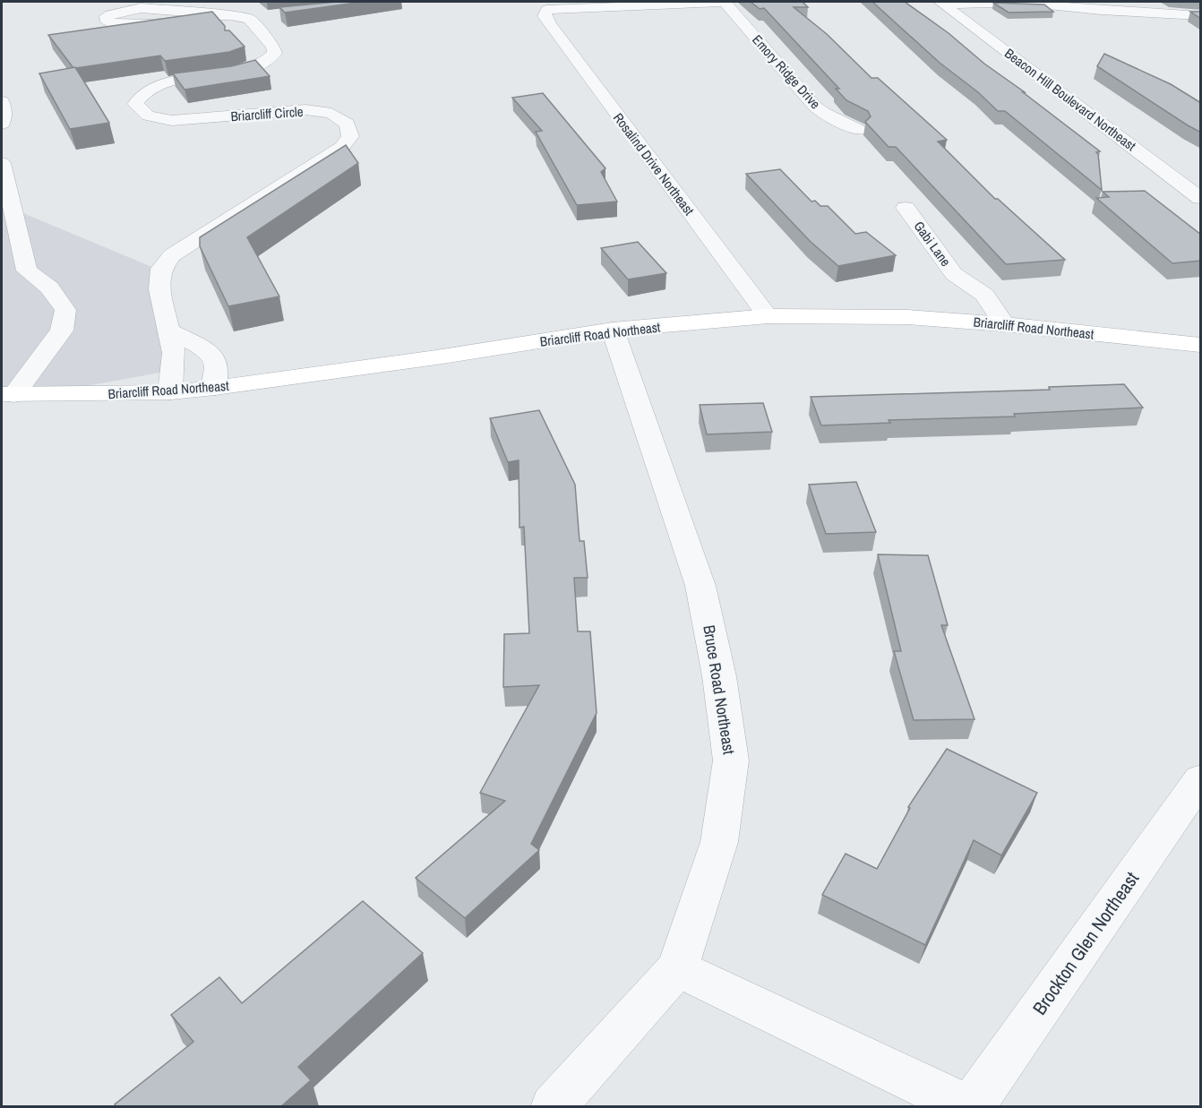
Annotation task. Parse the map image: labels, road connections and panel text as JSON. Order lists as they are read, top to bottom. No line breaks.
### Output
{"streets":{"main road":["Briarcliff Road Northeast"],"street":["Emory Ridge Drive","Beacon Hill Boulevard Northeast","Briarcliff Circle","Rosalind Drive Northeast","Gabi Lane","Bruce Road Northeast","Brockton Glen Northeast"]},"crossings":[["Emory Ridge Drive","Rosalind Drive Northeast"],["Briarcliff Circle","Briarcliff Road Northeast"],["Rosalind Drive Northeast","Briarcliff Road Northeast"],["Gabi Lane","Briarcliff Road Northeast"],["Briarcliff Road Northeast","Bruce Road Northeast"],["Bruce Road Northeast","Brockton Glen Northeast"]]}
